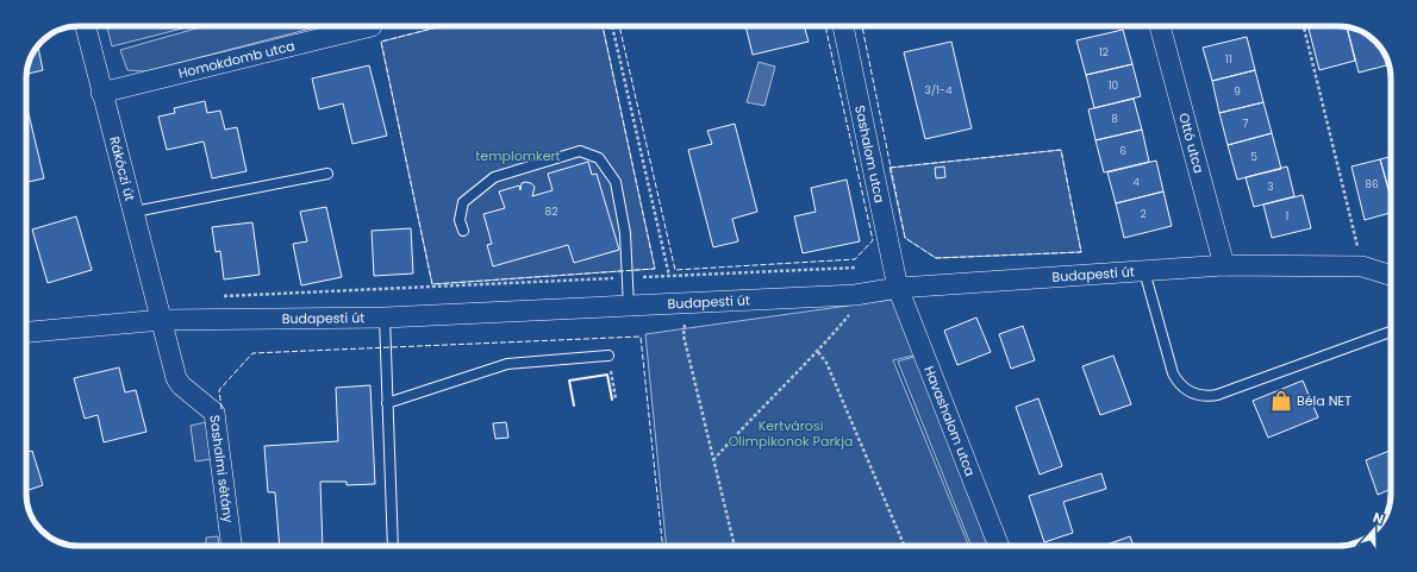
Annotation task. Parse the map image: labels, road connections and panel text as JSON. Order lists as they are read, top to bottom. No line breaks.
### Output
{"streets":{"street":["Homokdomb utca","Ottó utca","Sashalom utca","Rákóczi út","Budapesti út","Havashalom utca","Sashalmi sétány"]},"crossings":[["Homokdomb utca","Rákóczi út"],["Ottó utca","Budapesti út"],["Sashalom utca","Budapesti út"],["Sashalom utca","Havashalom utca"],["Rákóczi út","Budapesti út"],["Rákóczi út","Sashalmi sétány"],["Budapesti út","Havashalom utca"],["Budapesti út","Sashalmi sétány"]],"parks":["templomkert","Kertvárosi Olimpikonok Parkja"],"places":{"shop":["Béla NET"]},"house_numbers":["12","11","10","3/1-4","9","8","7","6","5","4","86","3","82","2","1"],"north":"top"}
